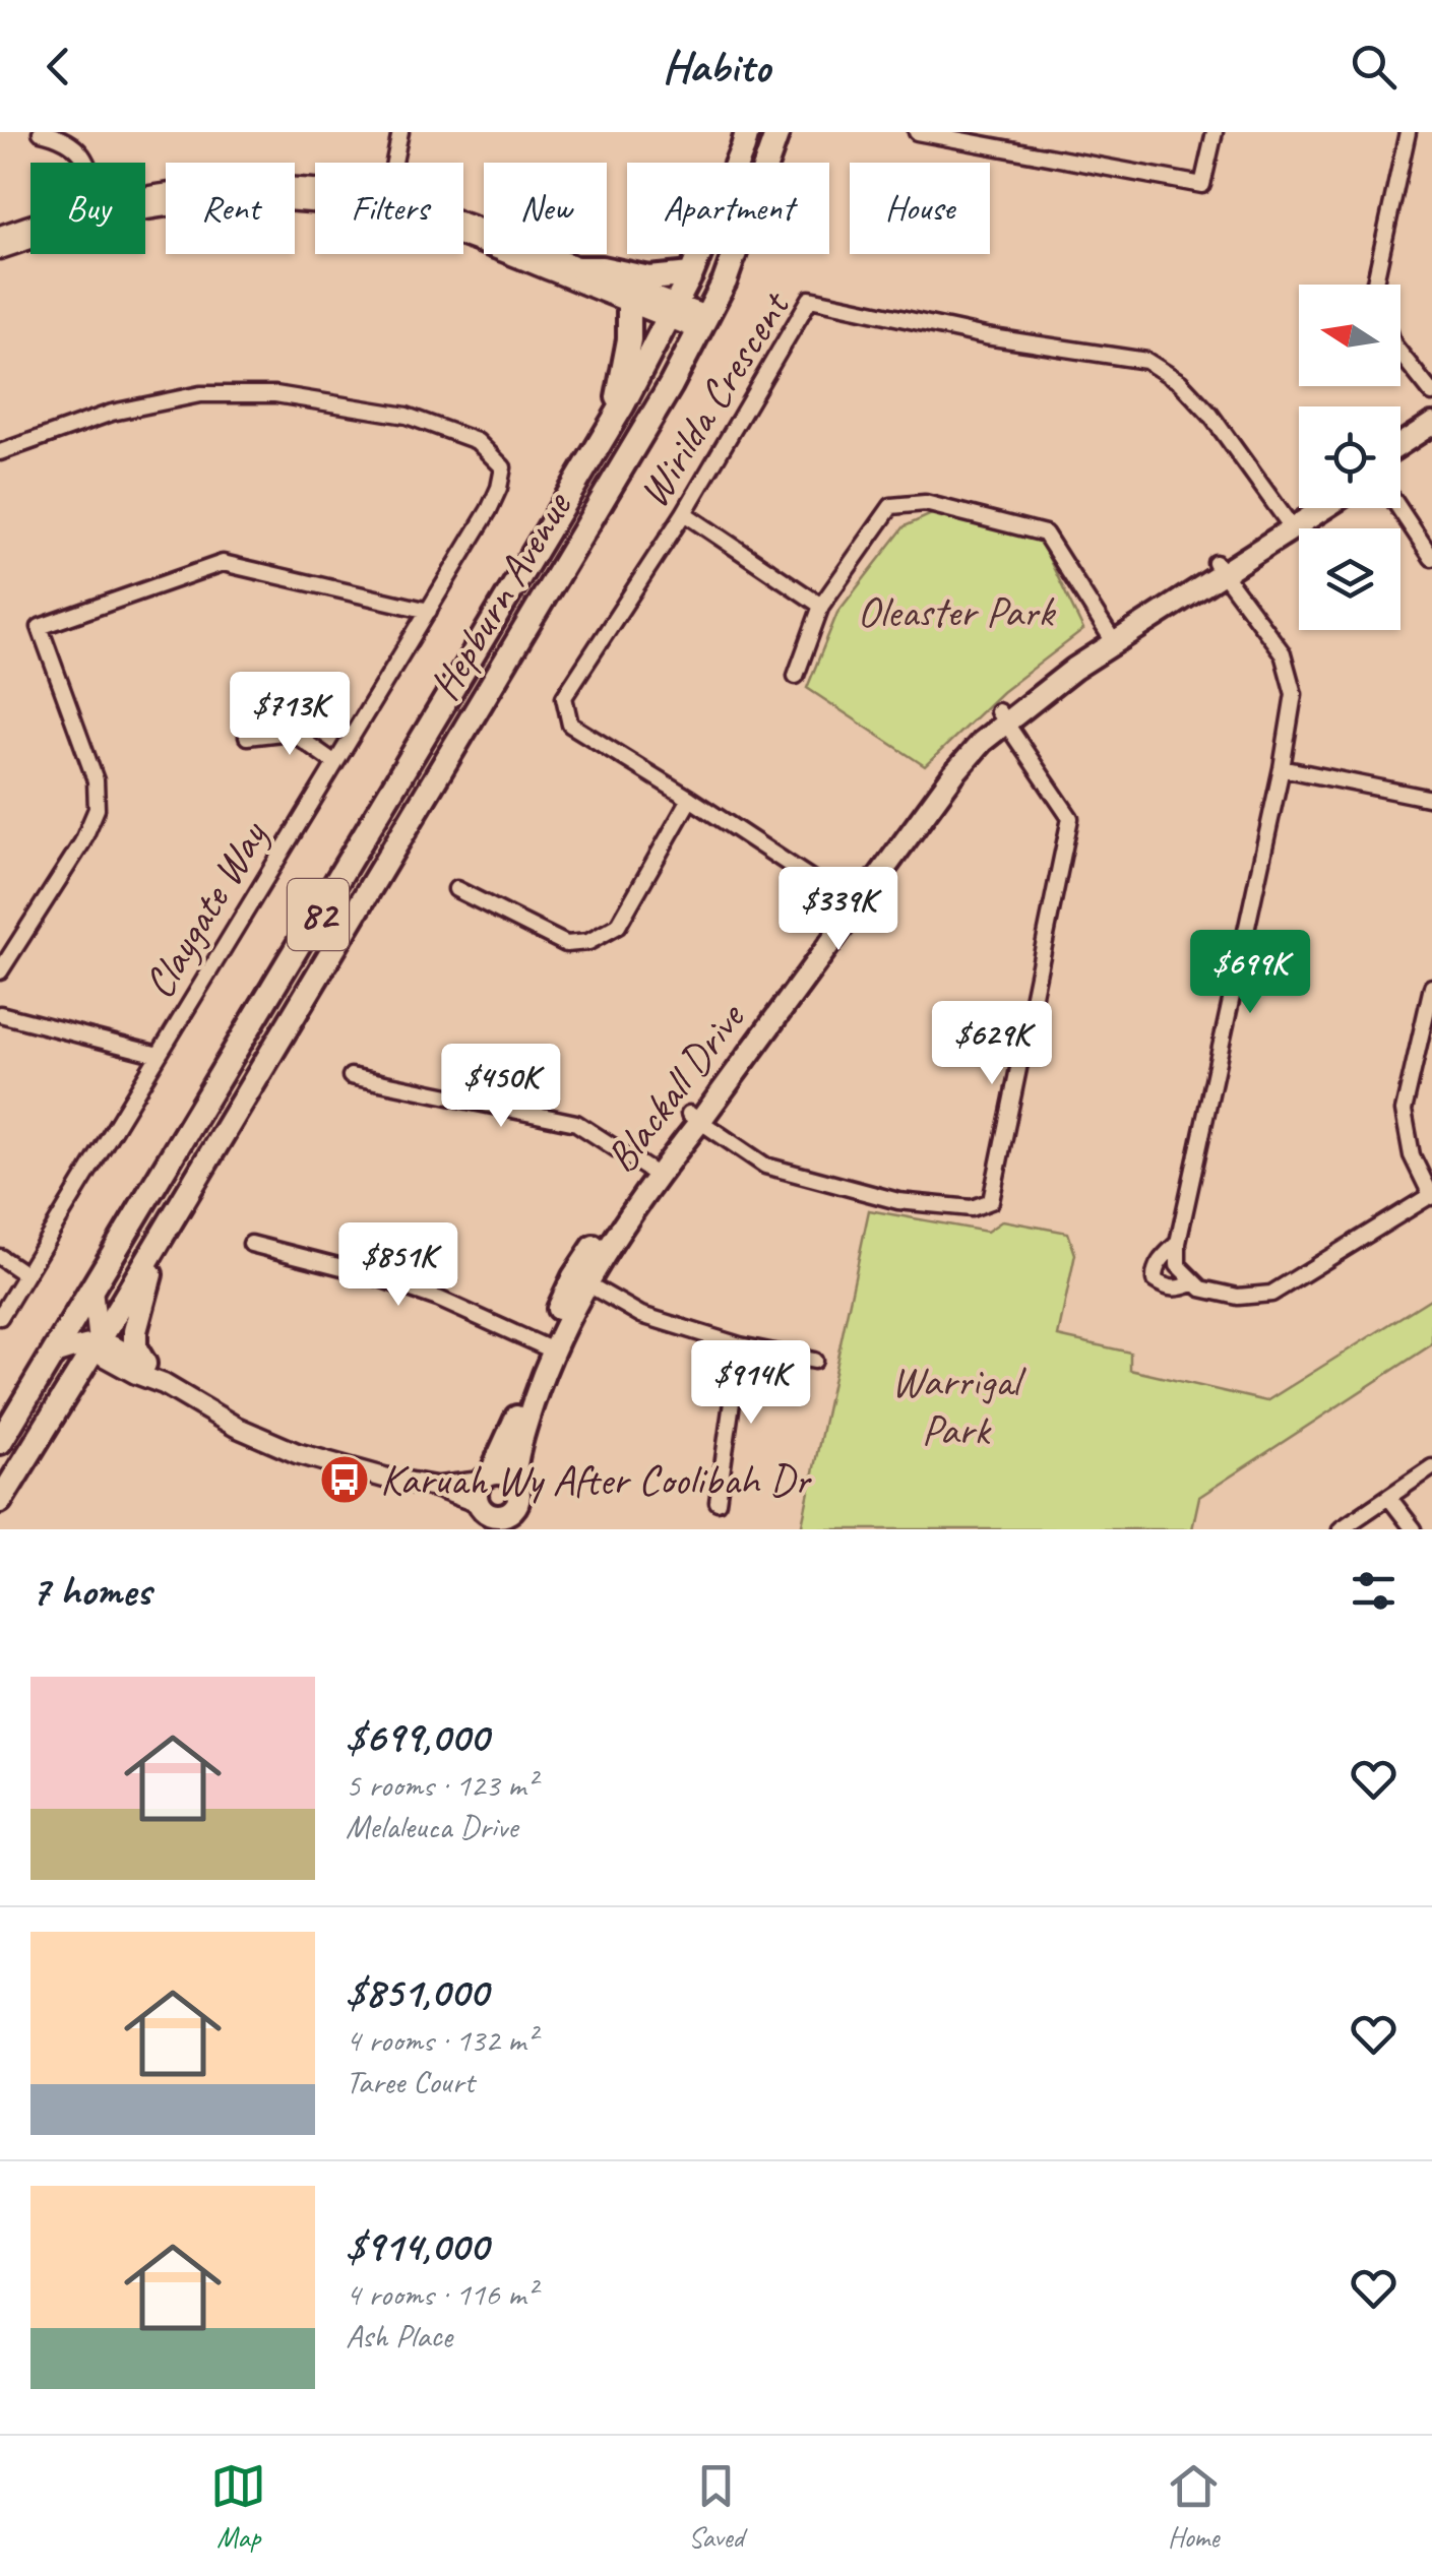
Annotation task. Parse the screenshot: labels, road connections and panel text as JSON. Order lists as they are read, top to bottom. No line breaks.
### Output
{"streets":{"main road":["Hepburn Avenue","82","Blackall Drive"],"street":["Wirilda Crescent","Claygate Way"]},"crossings":[["Wirilda Crescent","Blackall Drive"]],"parks":["Oleaster Park","Warrigal Park"],"places":{"bus stop":["Karuah Wy After Coolibah Dr"]},"north":"left","page":{"header":"Habito","chip":["Buy","Rent","Filters","New","Apartment","House"],"price":["$713K","$339K","$699K","$629K","$450K","$851K","$914K"],"heading":"7 homes","list":[{"name":"$699,000","note":"5 rooms · 123 m² · Melaleuca Drive"},{"name":"$851,000","note":"4 rooms · 132 m² · Taree Court"},{"name":"$914,000","note":"4 rooms · 116 m² · Ash Place"}],"tabs":["Map","Saved","Home"]}}
